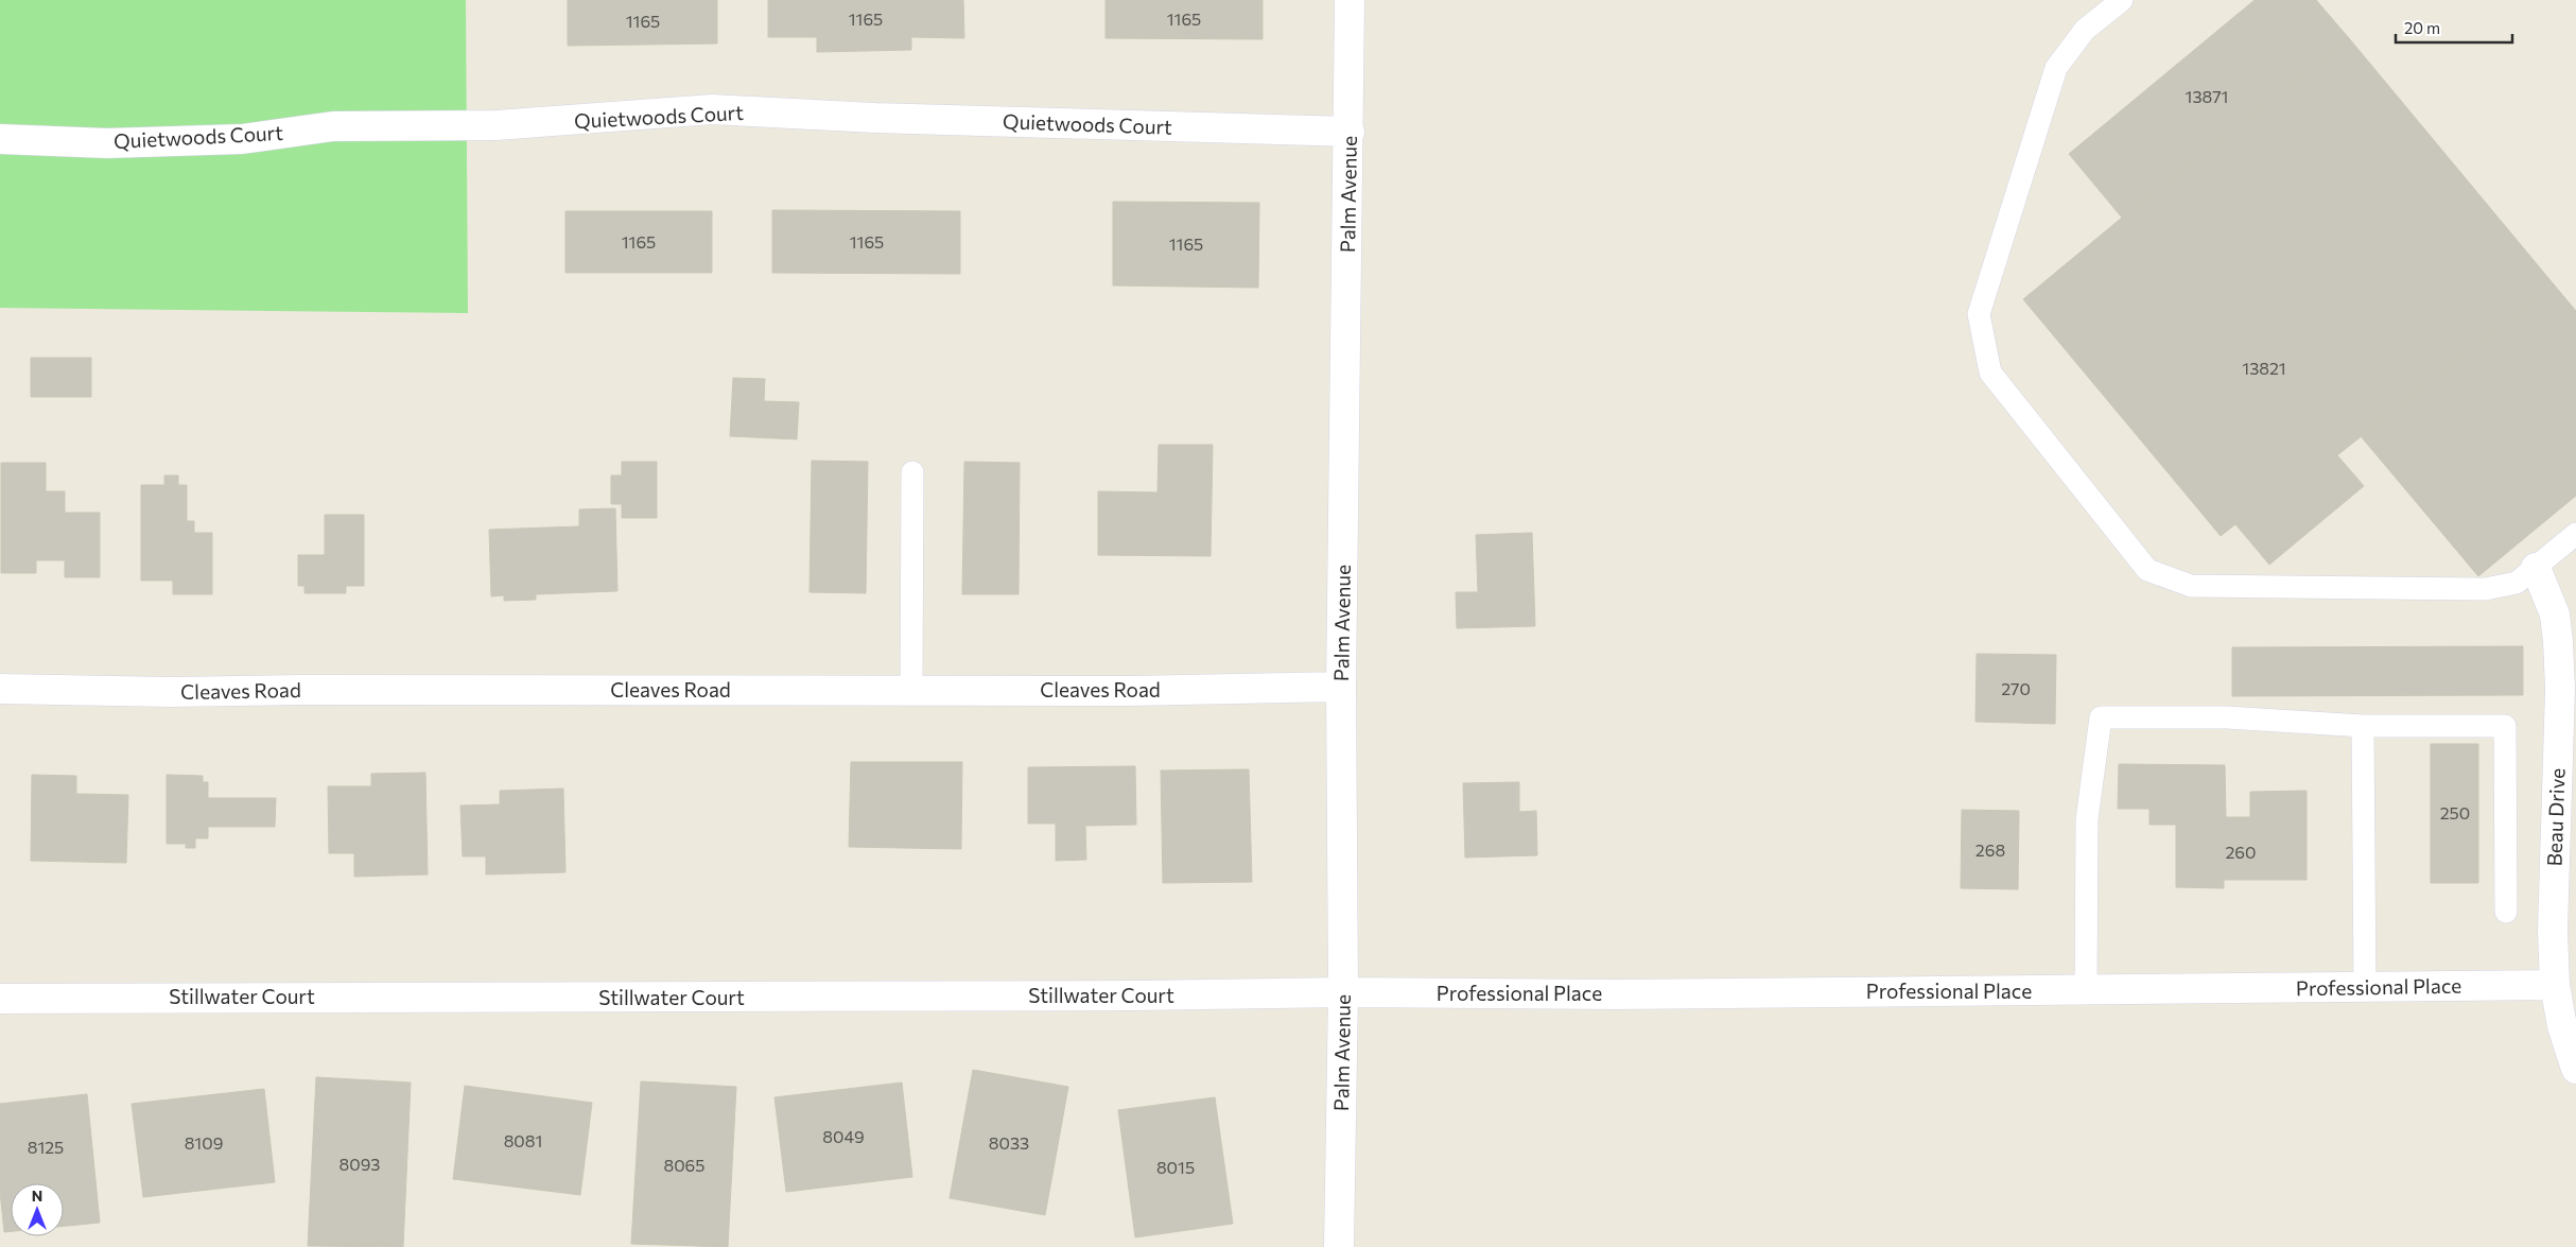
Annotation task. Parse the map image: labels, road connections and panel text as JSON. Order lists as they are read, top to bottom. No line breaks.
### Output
{"streets":{"street":["Quietwoods Court","Palm Avenue","Cleaves Road","Beau Drive","Professional Place","Stillwater Court"]},"crossings":[["Quietwoods Court","Palm Avenue"],["Palm Avenue","Cleaves Road"],["Palm Avenue","Professional Place"],["Palm Avenue","Stillwater Court"],["Beau Drive","Professional Place"],["Professional Place","Stillwater Court"]],"house_numbers":["1165","1165","1165","13871","1165","1165","1165","13821","270","250","268","260","8049","8081","8109","8033","8125","8093","8065","8015"],"scale_bar":"20 m","north":"top"}
